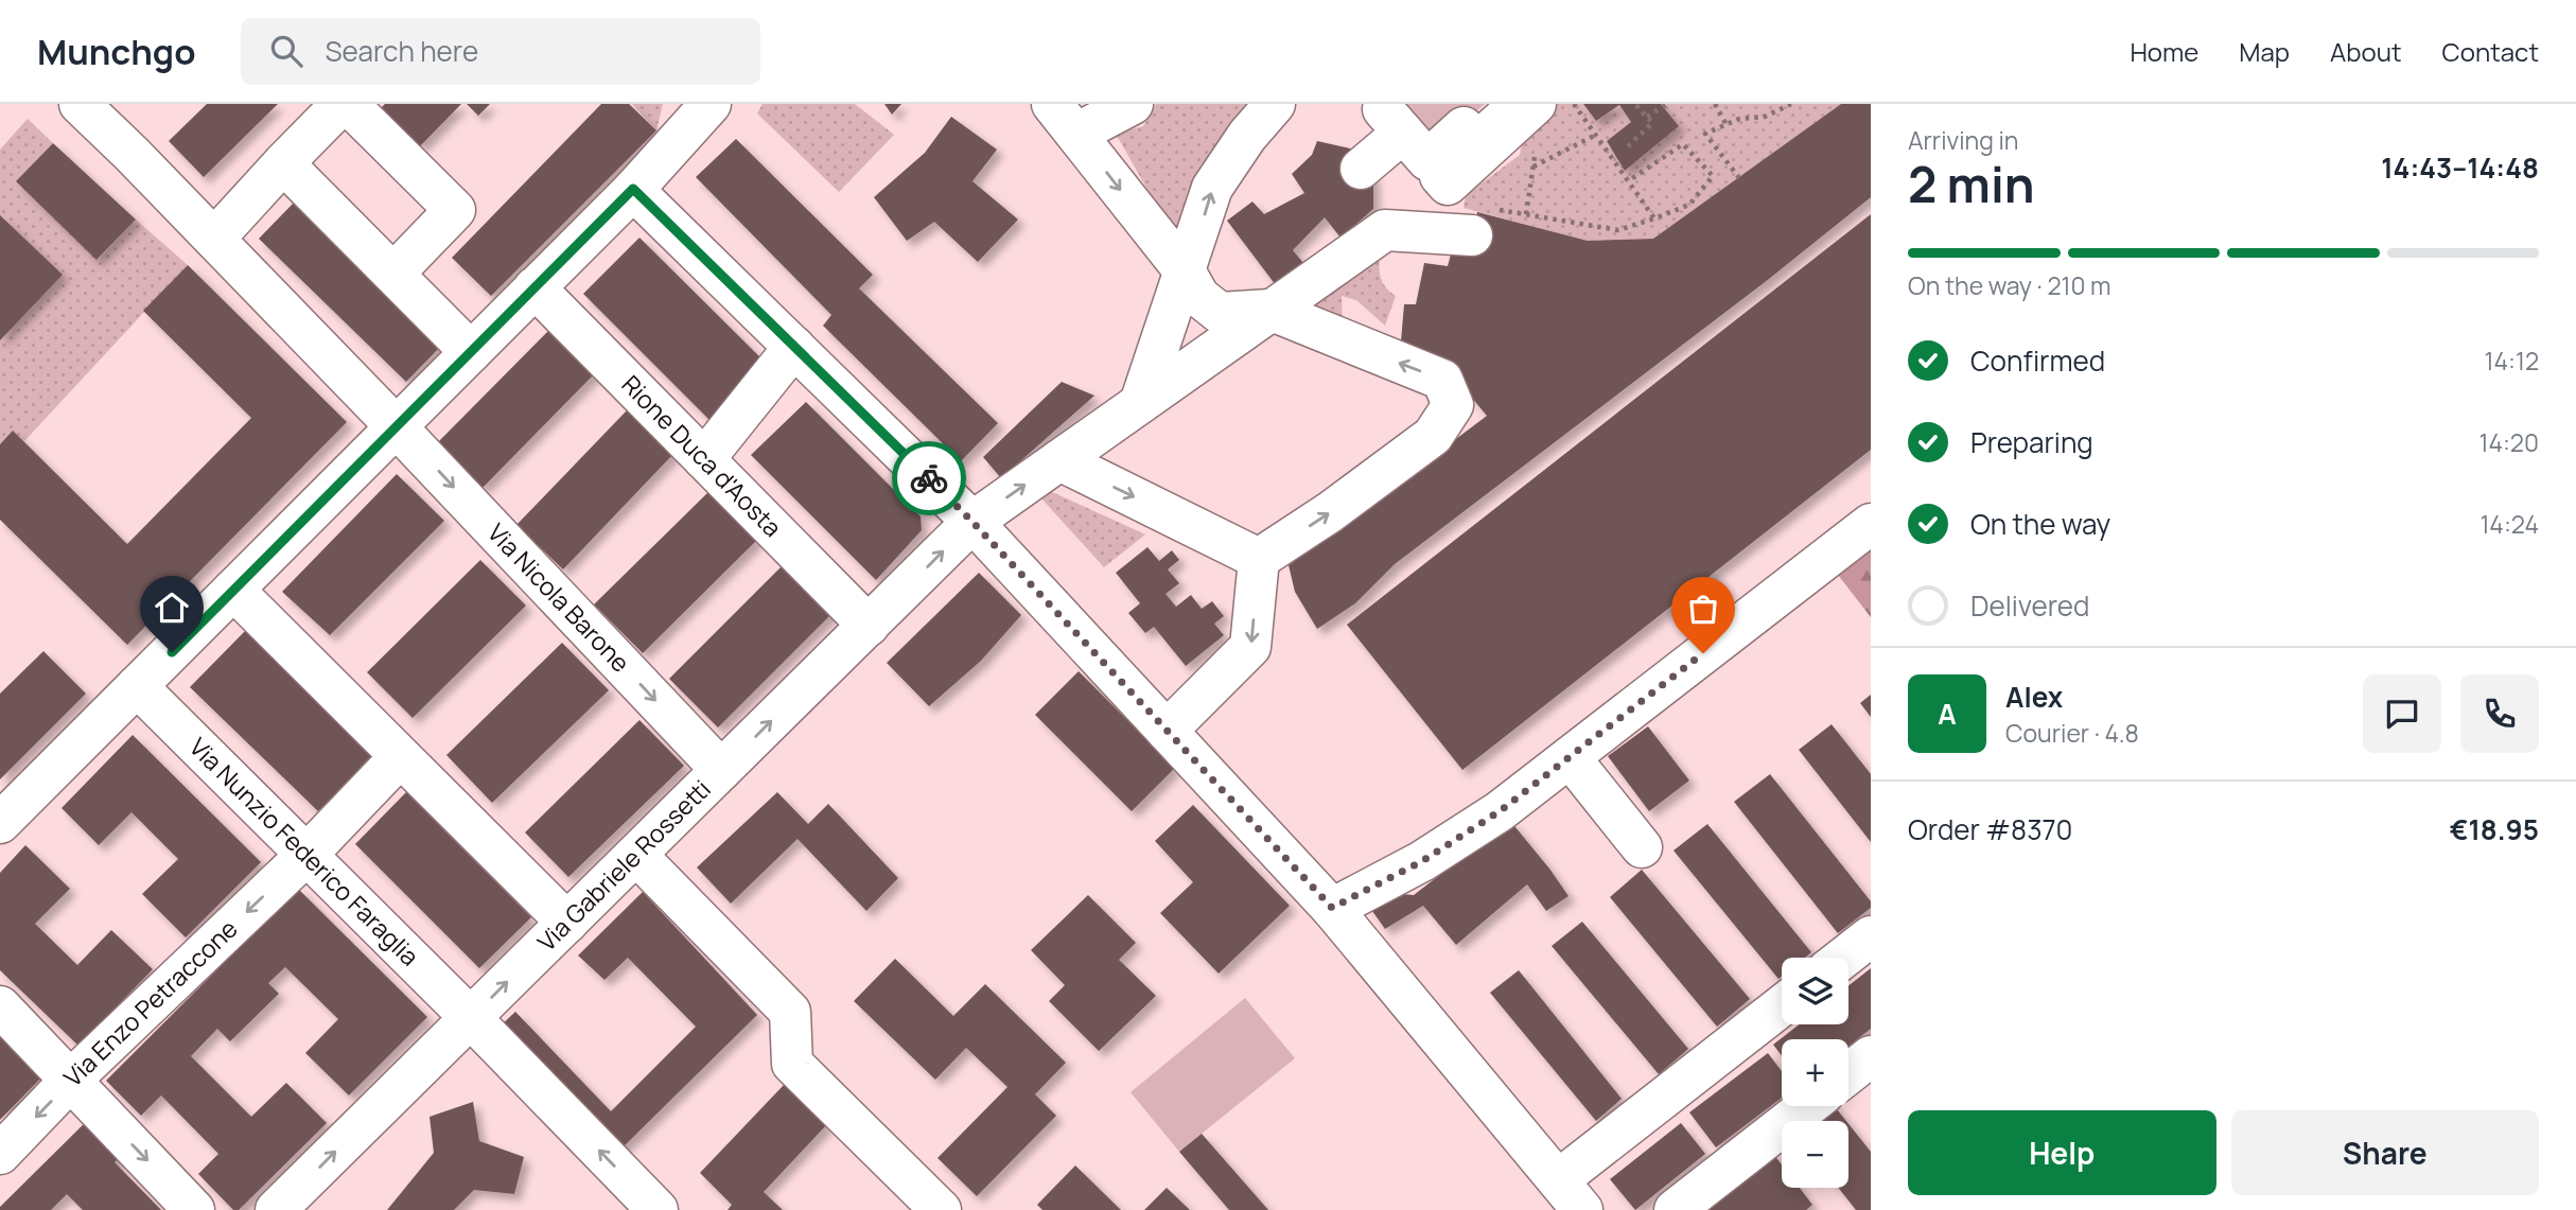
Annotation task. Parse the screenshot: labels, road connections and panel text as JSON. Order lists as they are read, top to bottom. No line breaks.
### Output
{"streets":{"street":["Rione Duca d'Aosta","Via Nicola Barone","Via Nunzio Federico Faraglia","Via Gabriele Rossetti","Via Enzo Petraccone"]},"crossings":[["Rione Duca d'Aosta","Via Gabriele Rossetti"],["Via Nicola Barone","Via Gabriele Rossetti"],["Via Nunzio Federico Faraglia","Via Gabriele Rossetti"],["Via Nunzio Federico Faraglia","Via Enzo Petraccone"]],"one_way":["Via Gabriele Rossetti"],"page":{"header":"Munchgo","search":"Search here","nav":["Home","Map","About","Contact"],"heading":["2 min","Arriving in","14:43–14:48"],"panel":["Alex","Courier · 4.8","Order #8370","€18.95"],"bar":"On the way · 210 m","list":[["Confirmed","14:12"],["Preparing","14:20"],["On the way","14:24"],"Delivered"],"round":"A","map_buttons":["+","−"],"buttons":["Help","Share"]}}
